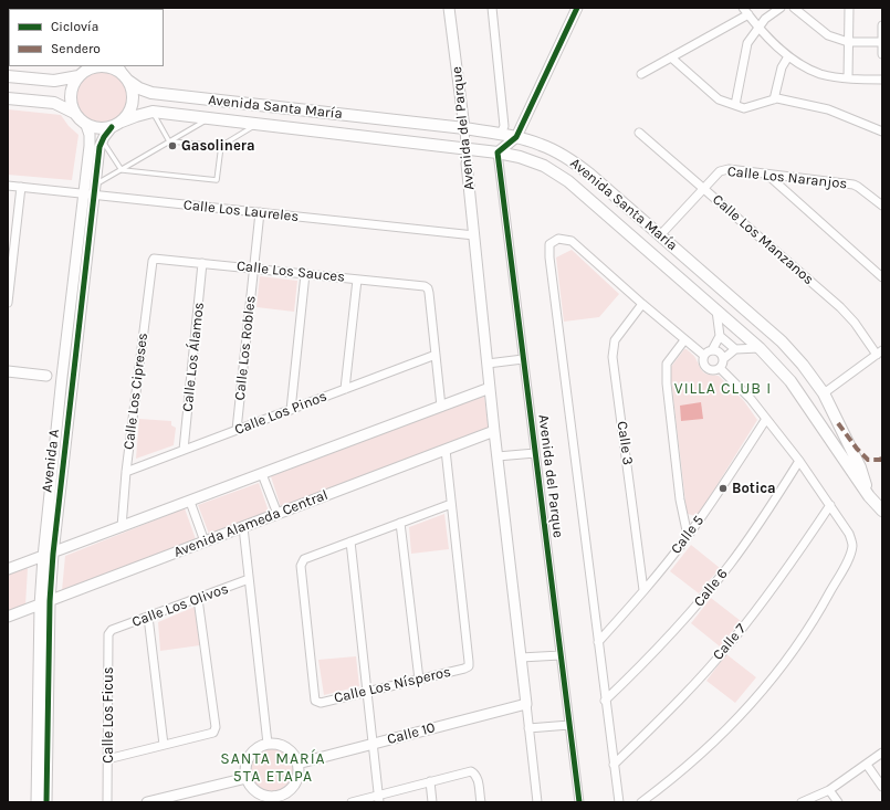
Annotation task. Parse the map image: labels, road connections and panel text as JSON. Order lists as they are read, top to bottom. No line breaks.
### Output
{"streets":{"main road":["Avenida Santa María"],"street":["Avenida del Parque","Calle Los Naranjos","Calle Los Laureles","Calle Los Manzanos","Calle Los Sauces","Calle Los Robles","Calle Los Álamos","Calle Los Cipreses","Calle Los Pinos","Calle 3","Avenida A","Avenida Alameda Central","Calle 5","Calle 6","Calle Los Olivos","Calle 7","Calle Los Nísperos","Calle Los Ficus","Calle 10"]},"crossings":[["Avenida Santa María","Avenida del Parque"],["Avenida Santa María","Calle Los Naranjos"],["Avenida Santa María","Avenida A"],["Avenida del Parque","Calle Los Laureles"],["Avenida del Parque","Avenida Alameda Central"],["Avenida del Parque","Calle 10"],["Calle Los Naranjos","Calle Los Manzanos"],["Calle Los Laureles","Calle Los Robles"],["Calle Los Laureles","Avenida A"],["Calle Los Sauces","Calle Los Robles"],["Calle Los Sauces","Calle Los Álamos"],["Calle Los Sauces","Calle Los Cipreses"],["Calle Los Sauces","Calle Los Pinos"],["Calle Los Robles","Calle Los Pinos"],["Calle Los Álamos","Calle Los Pinos"],["Calle Los Cipreses","Calle Los Pinos"],["Calle 3","Calle 5"],["Avenida A","Avenida Alameda Central"],["Avenida Alameda Central","Calle Los Nísperos"],["Calle Los Olivos","Calle Los Ficus"]],"districts":["VILLA CLUB I","SANTA MARÍA 5TA ETAPA"],"places":["Gasolinera","Botica"],"legend":["Ciclovía","Sendero"]}
